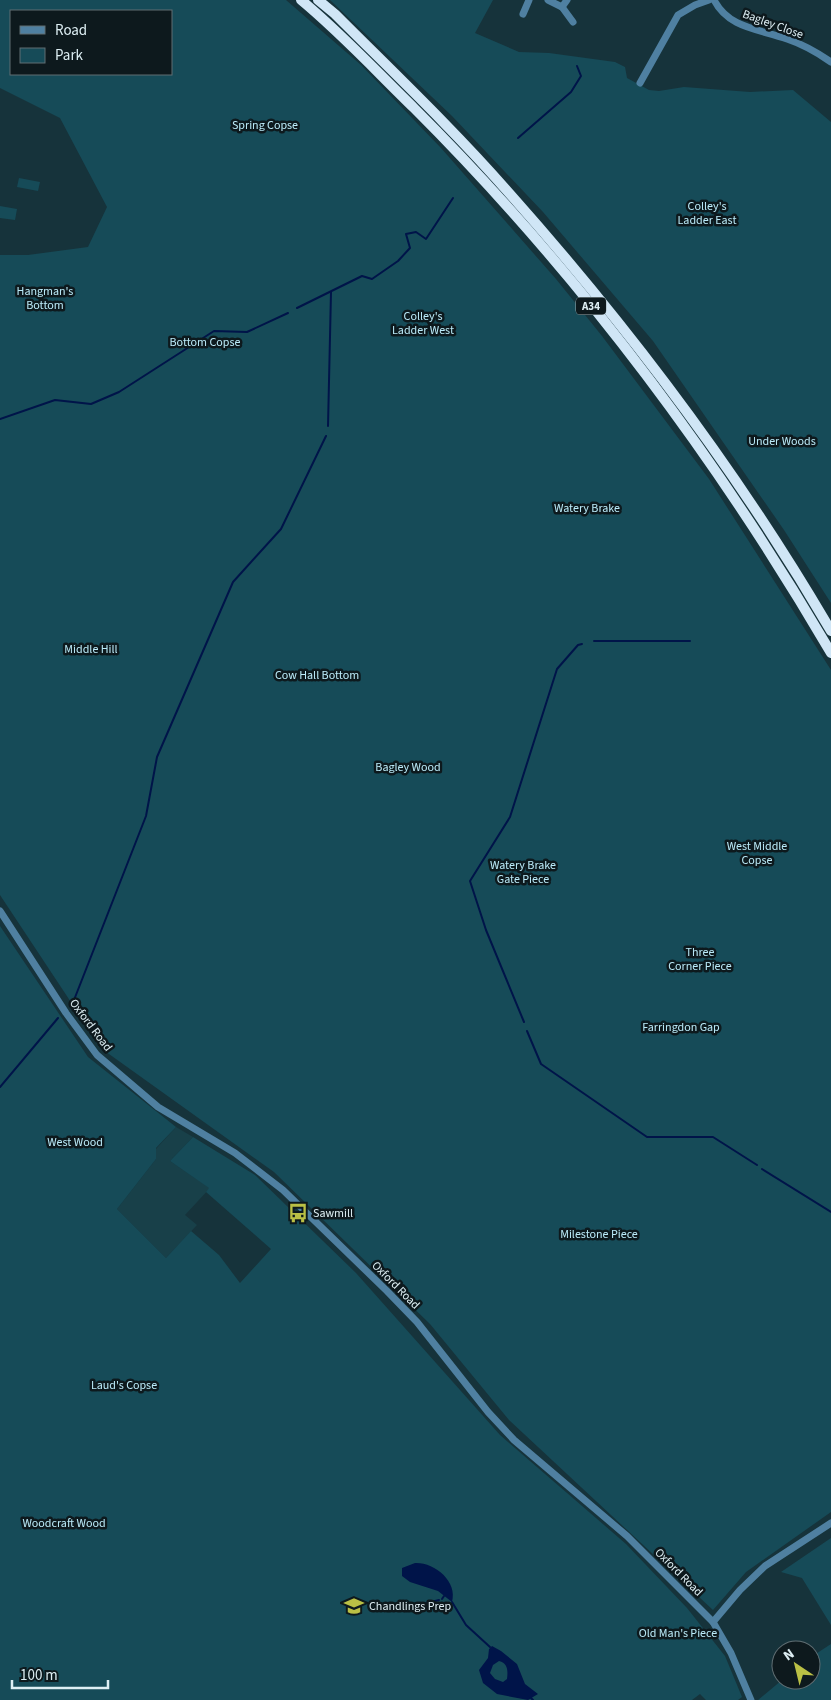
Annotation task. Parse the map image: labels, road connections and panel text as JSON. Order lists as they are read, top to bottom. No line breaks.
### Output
{"streets":{"highway":["A34"],"street":["Bagley Close","Oxford Road"]},"parks":["Spring Copse","Colley's Ladder East","Hangman's Bottom","Colley's Ladder West","Bottom Copse","Under Woods","Watery Brake","Middle Hill","Cow Hall Bottom","Bagley Wood","West Middle Copse","Watery Brake Gate Piece","Three Corner Piece","Farringdon Gap","West Wood","Milestone Piece","Laud's Copse","Woodcraft Wood","Old Man's Piece"],"places":{"bus stop":["Sawmill"],"school or university":["Chandlings Prep"]},"legend":["Road","Park"],"scale_bar":"100 m","north":"top left"}
